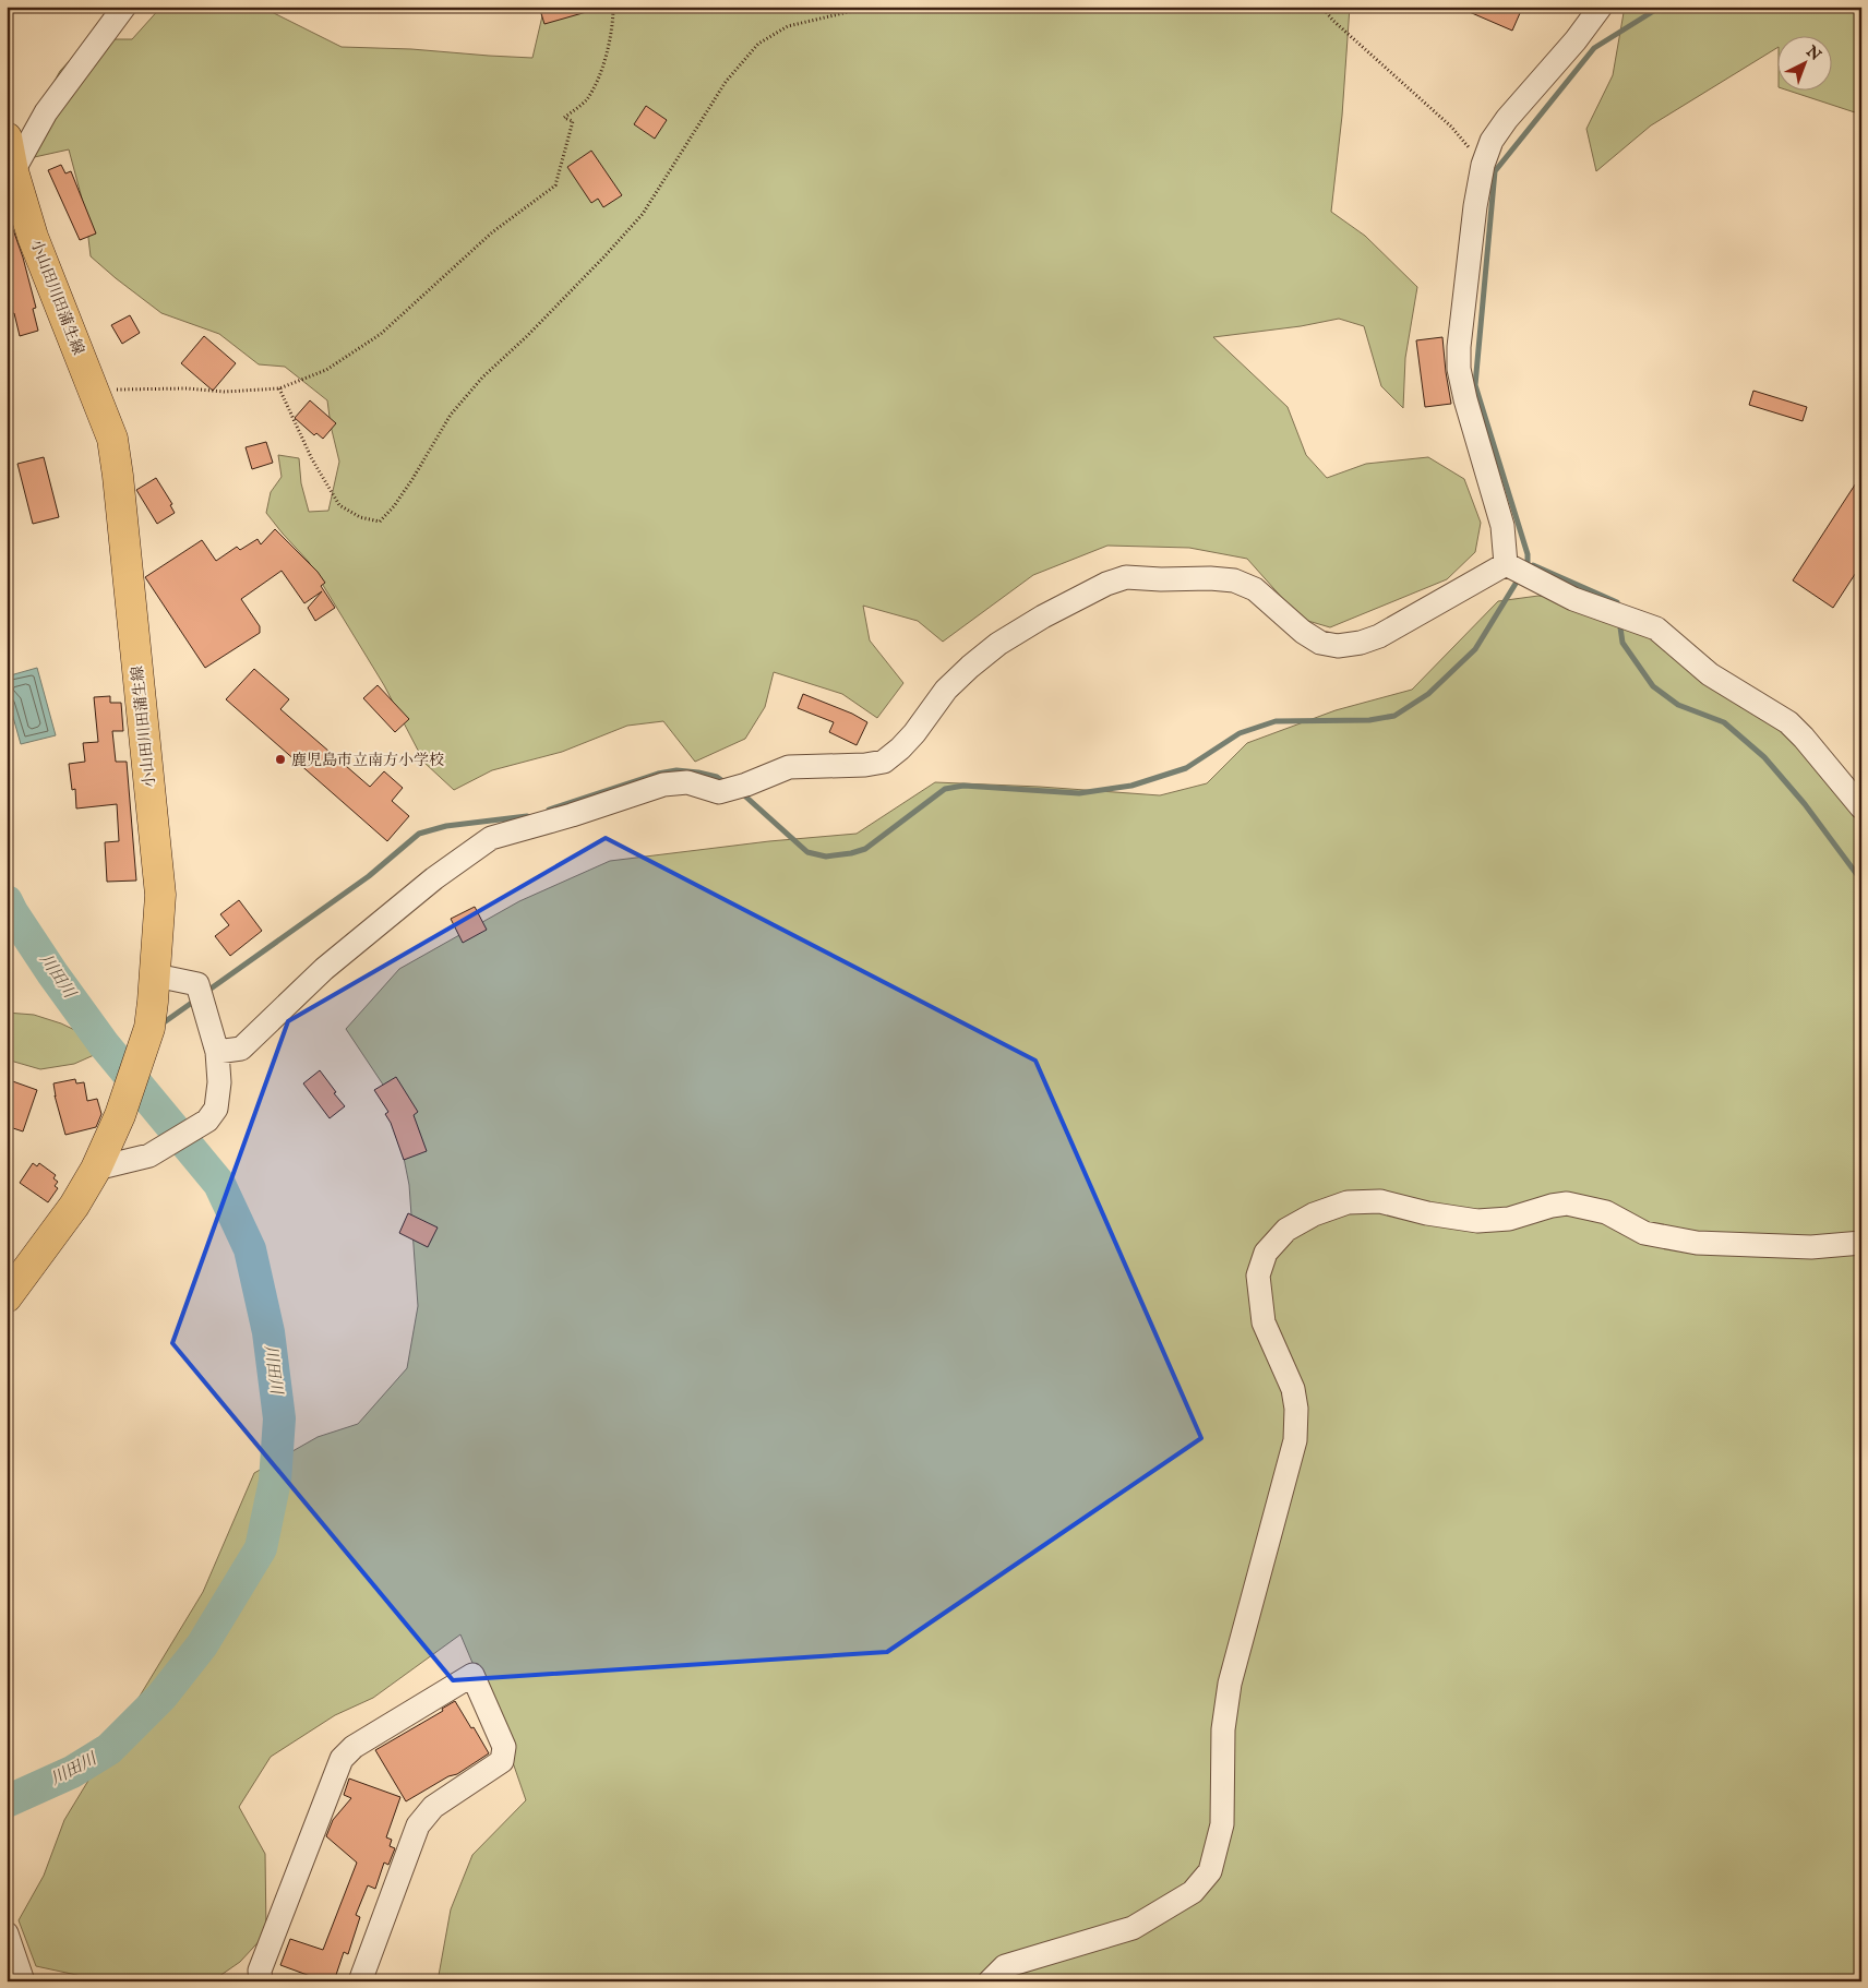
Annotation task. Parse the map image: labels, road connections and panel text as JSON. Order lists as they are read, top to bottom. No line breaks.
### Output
{"streets":{"main road":["小山田川田蒲生線"]},"water":["川田川"],"places":["鹿児島市立南方小学校"],"north":"top right"}
